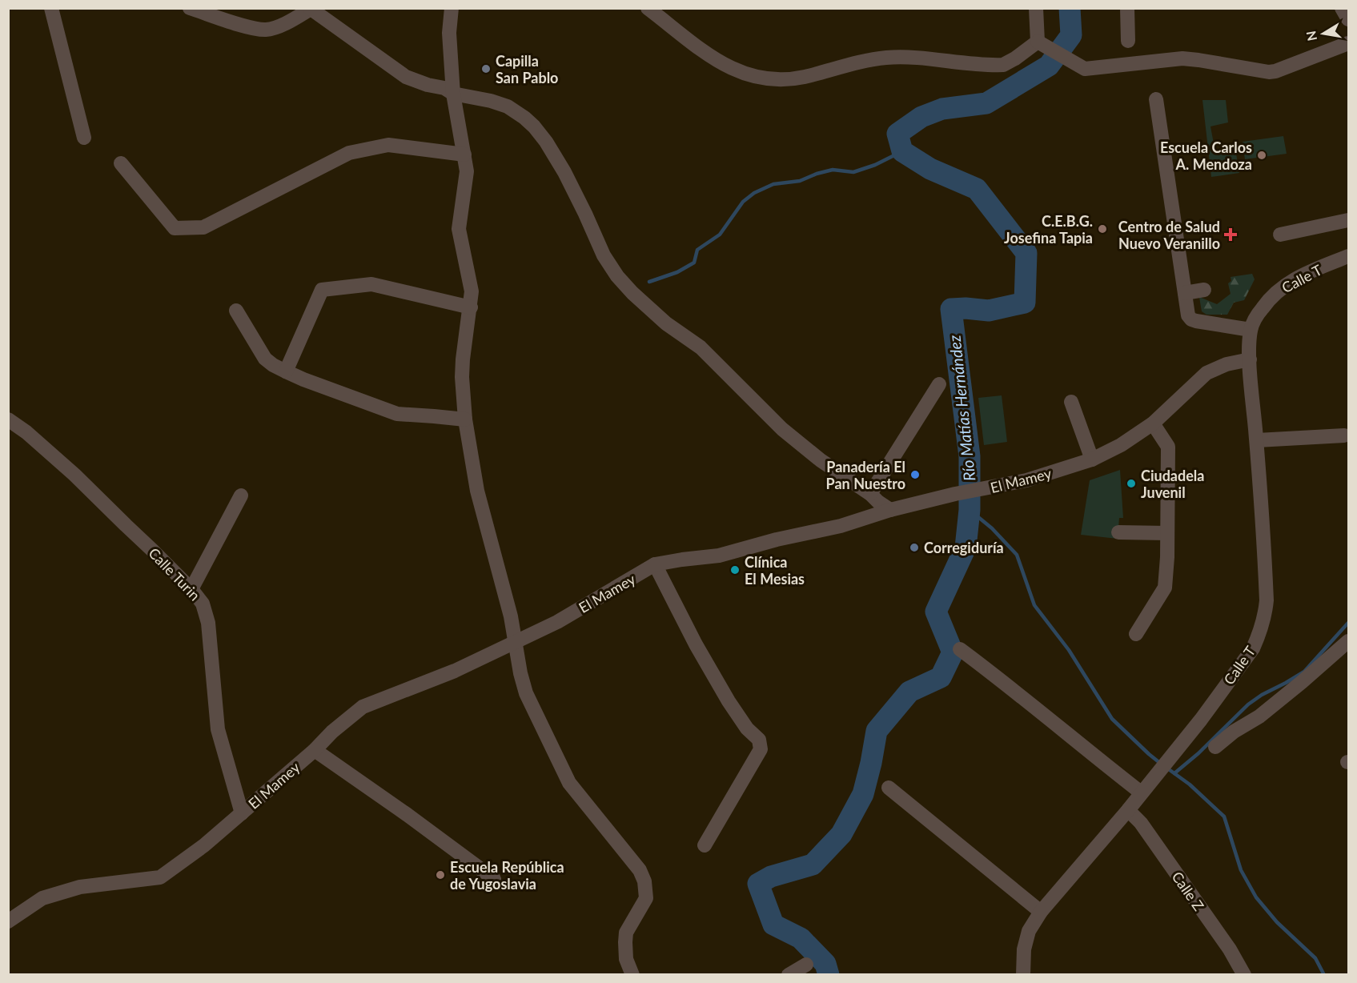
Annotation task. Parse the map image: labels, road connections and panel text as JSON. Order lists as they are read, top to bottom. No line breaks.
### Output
{"streets":{"street":["Calle T","El Mamey","Calle Turin","Calle Z"]},"crossings":[["Calle T","El Mamey"],["Calle T","Calle Z"],["El Mamey","Calle Turin"]],"water":["Río Matías Hernández"],"places":{"other":["Capilla San Pablo","Escuela Carlos A. Mendoza","C.E.B.G. Josefina Tapia","Panadería El Pan Nuestro","Ciudadela Juvenil","Corregiduría","Clínica El Mesias","Escuela República de Yugoslavia"],"health":["Centro de Salud Nuevo Veranillo"]},"north":"left"}
